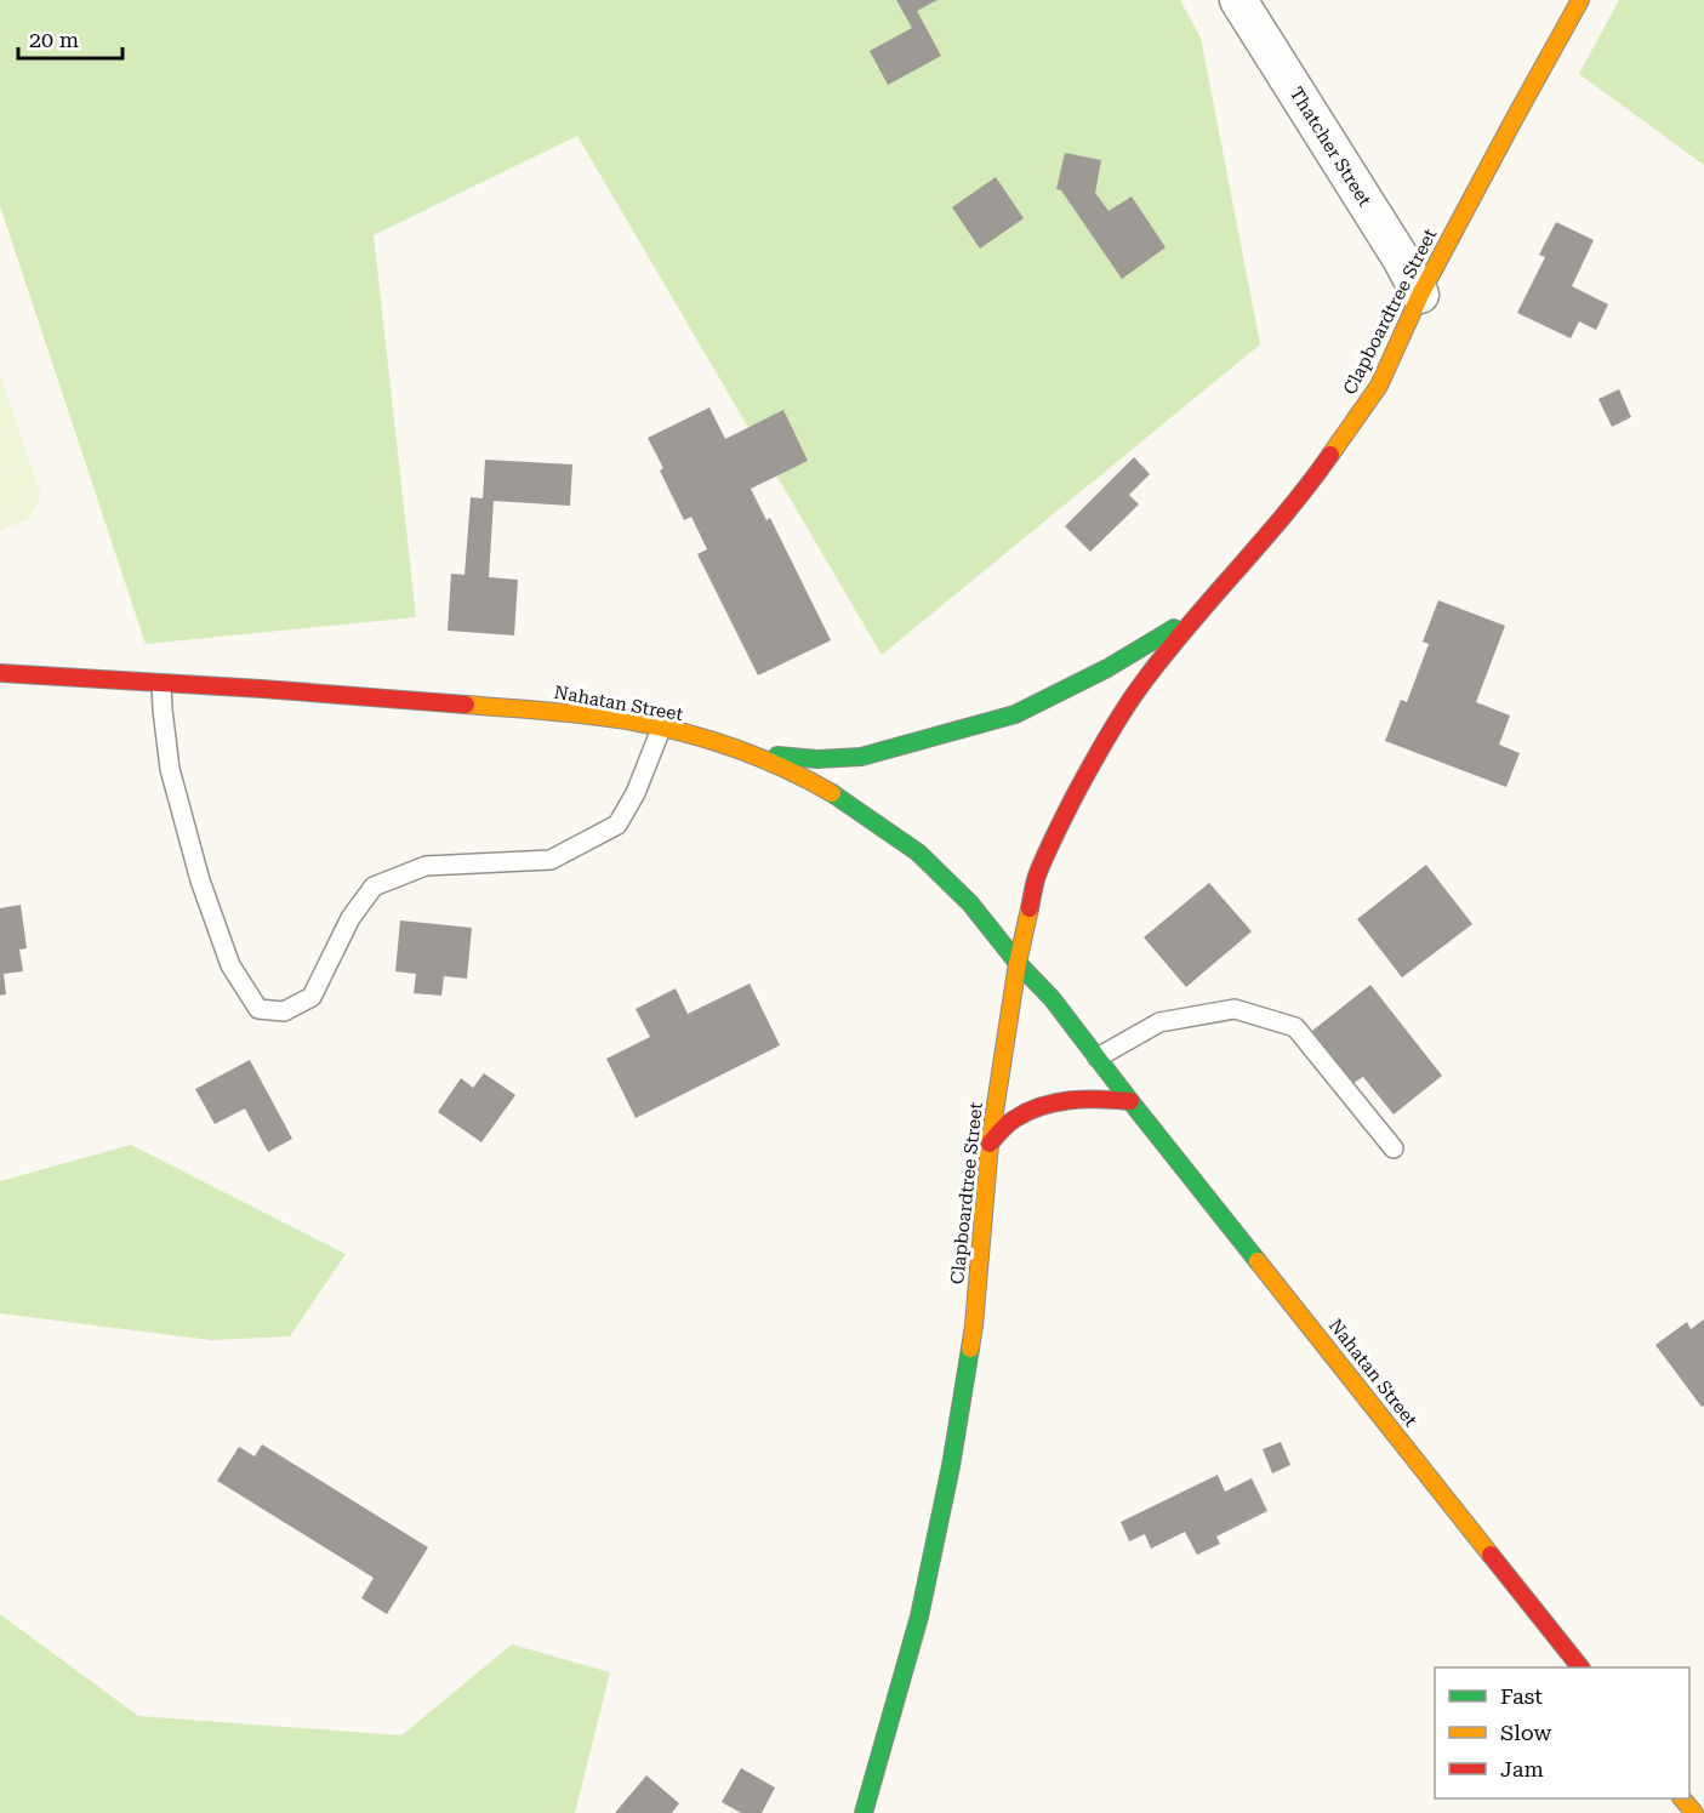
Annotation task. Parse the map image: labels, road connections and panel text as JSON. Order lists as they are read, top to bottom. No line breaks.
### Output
{"streets":{"main road":["Clapboardtree Street","Nahatan Street"],"street":["Thatcher Street"]},"crossings":[["Thatcher Street","Clapboardtree Street"],["Clapboardtree Street","Nahatan Street"]],"legend":["Fast","Slow","Jam"],"scale_bar":"20 m"}
